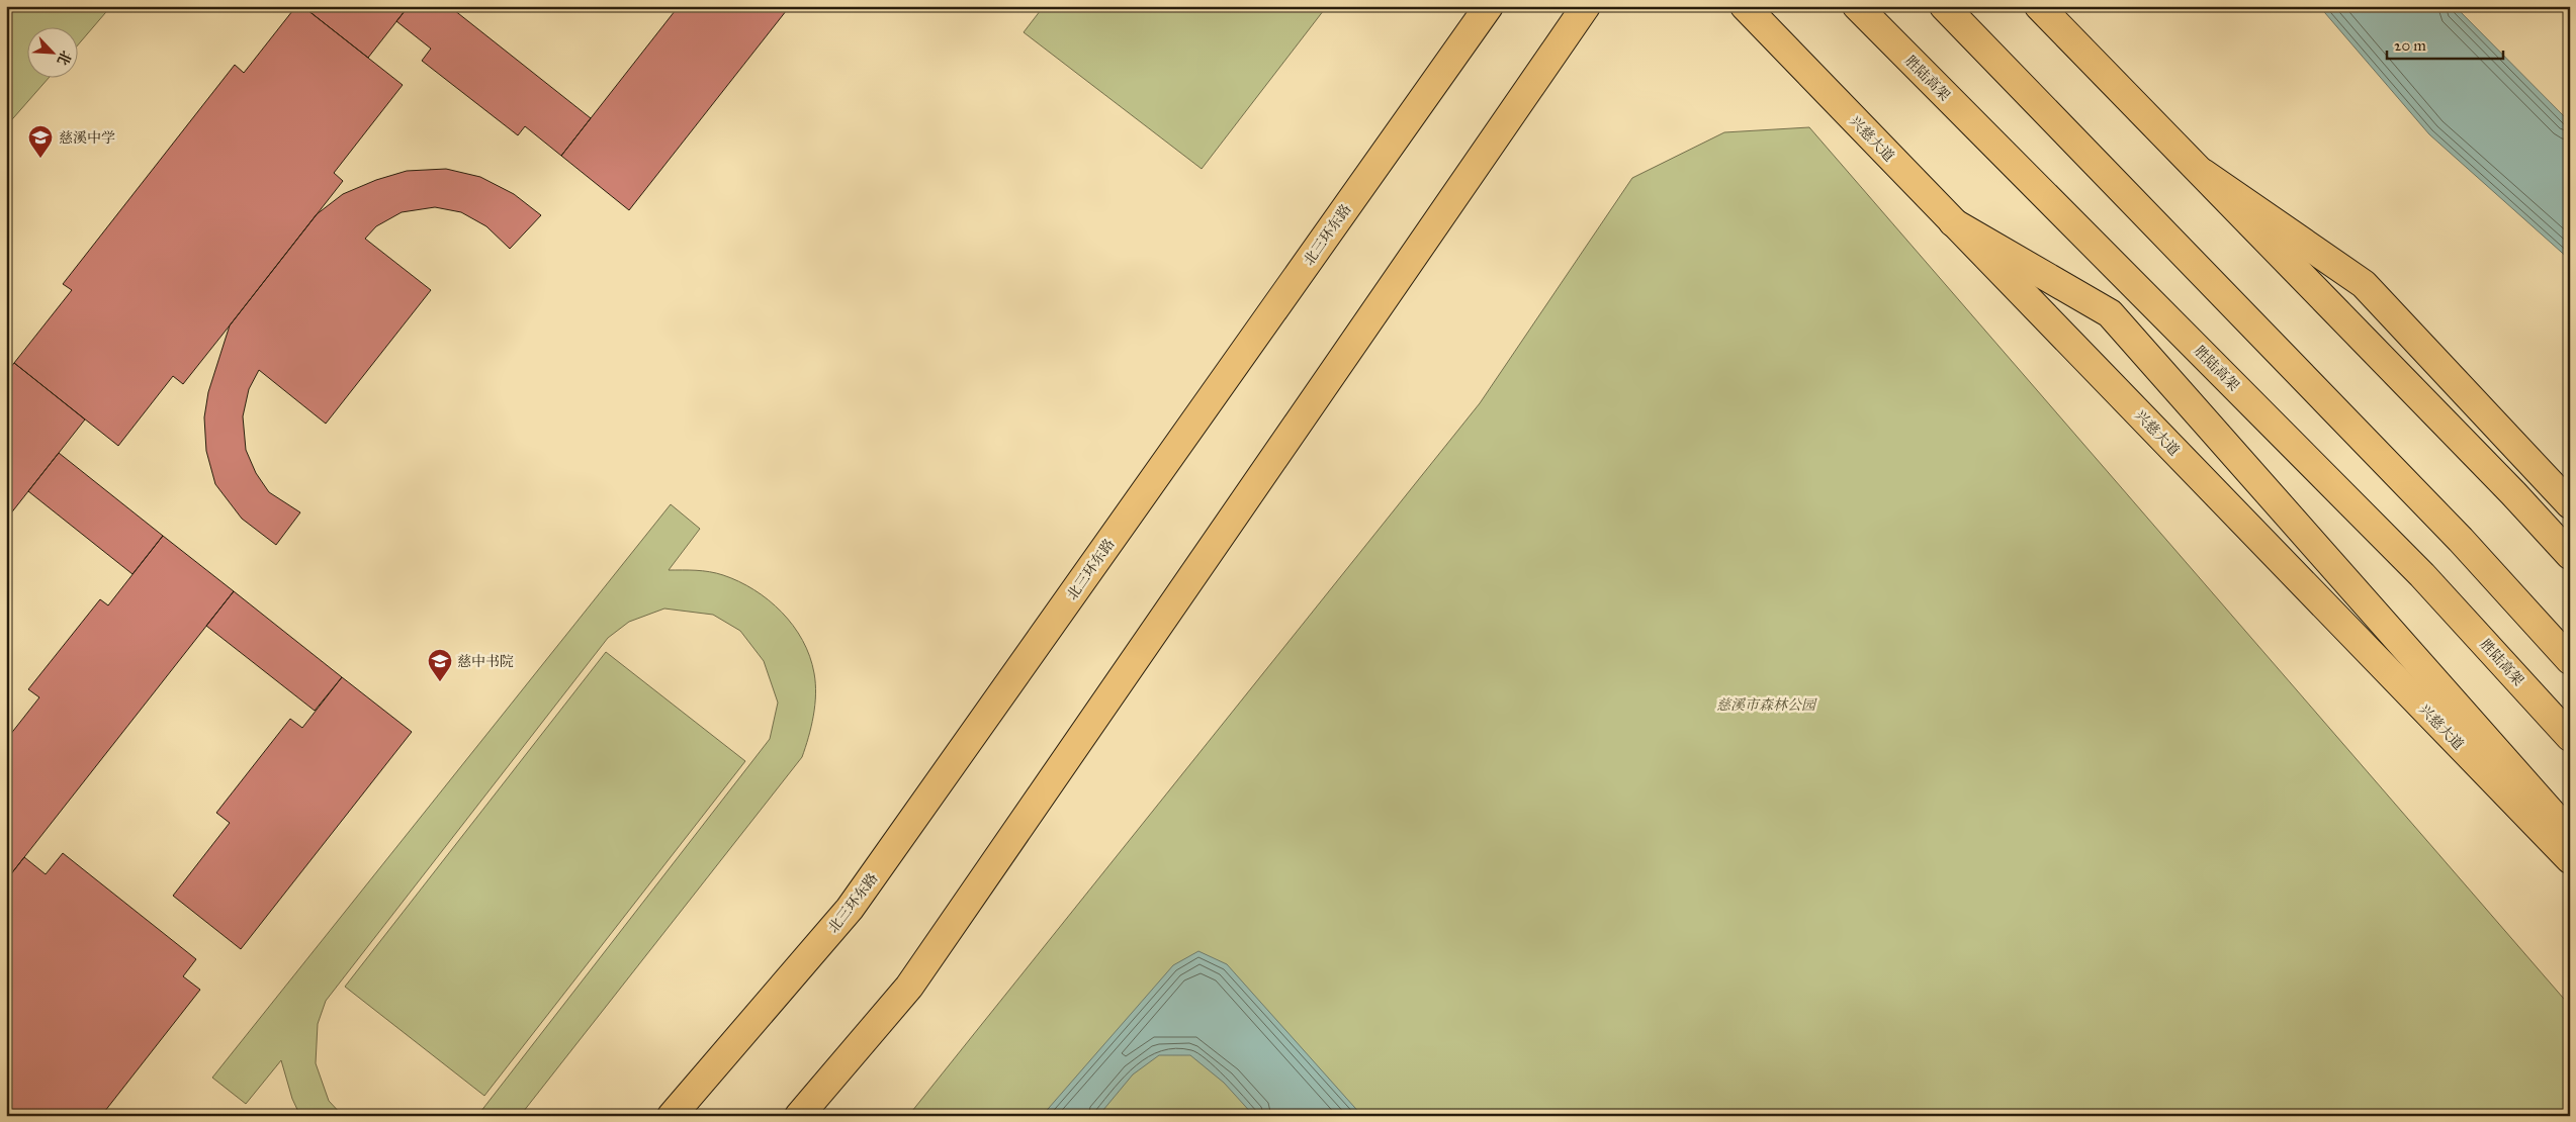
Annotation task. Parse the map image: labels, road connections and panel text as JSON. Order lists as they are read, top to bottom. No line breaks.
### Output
{"streets":{"main road":["胜陆高架","兴慈大道","北三环东路"]},"parks":["慈溪市森林公园"],"places":{"school or university":["慈溪中学","慈中书院"]},"scale_bar":"20 m","north":"bottom right"}
